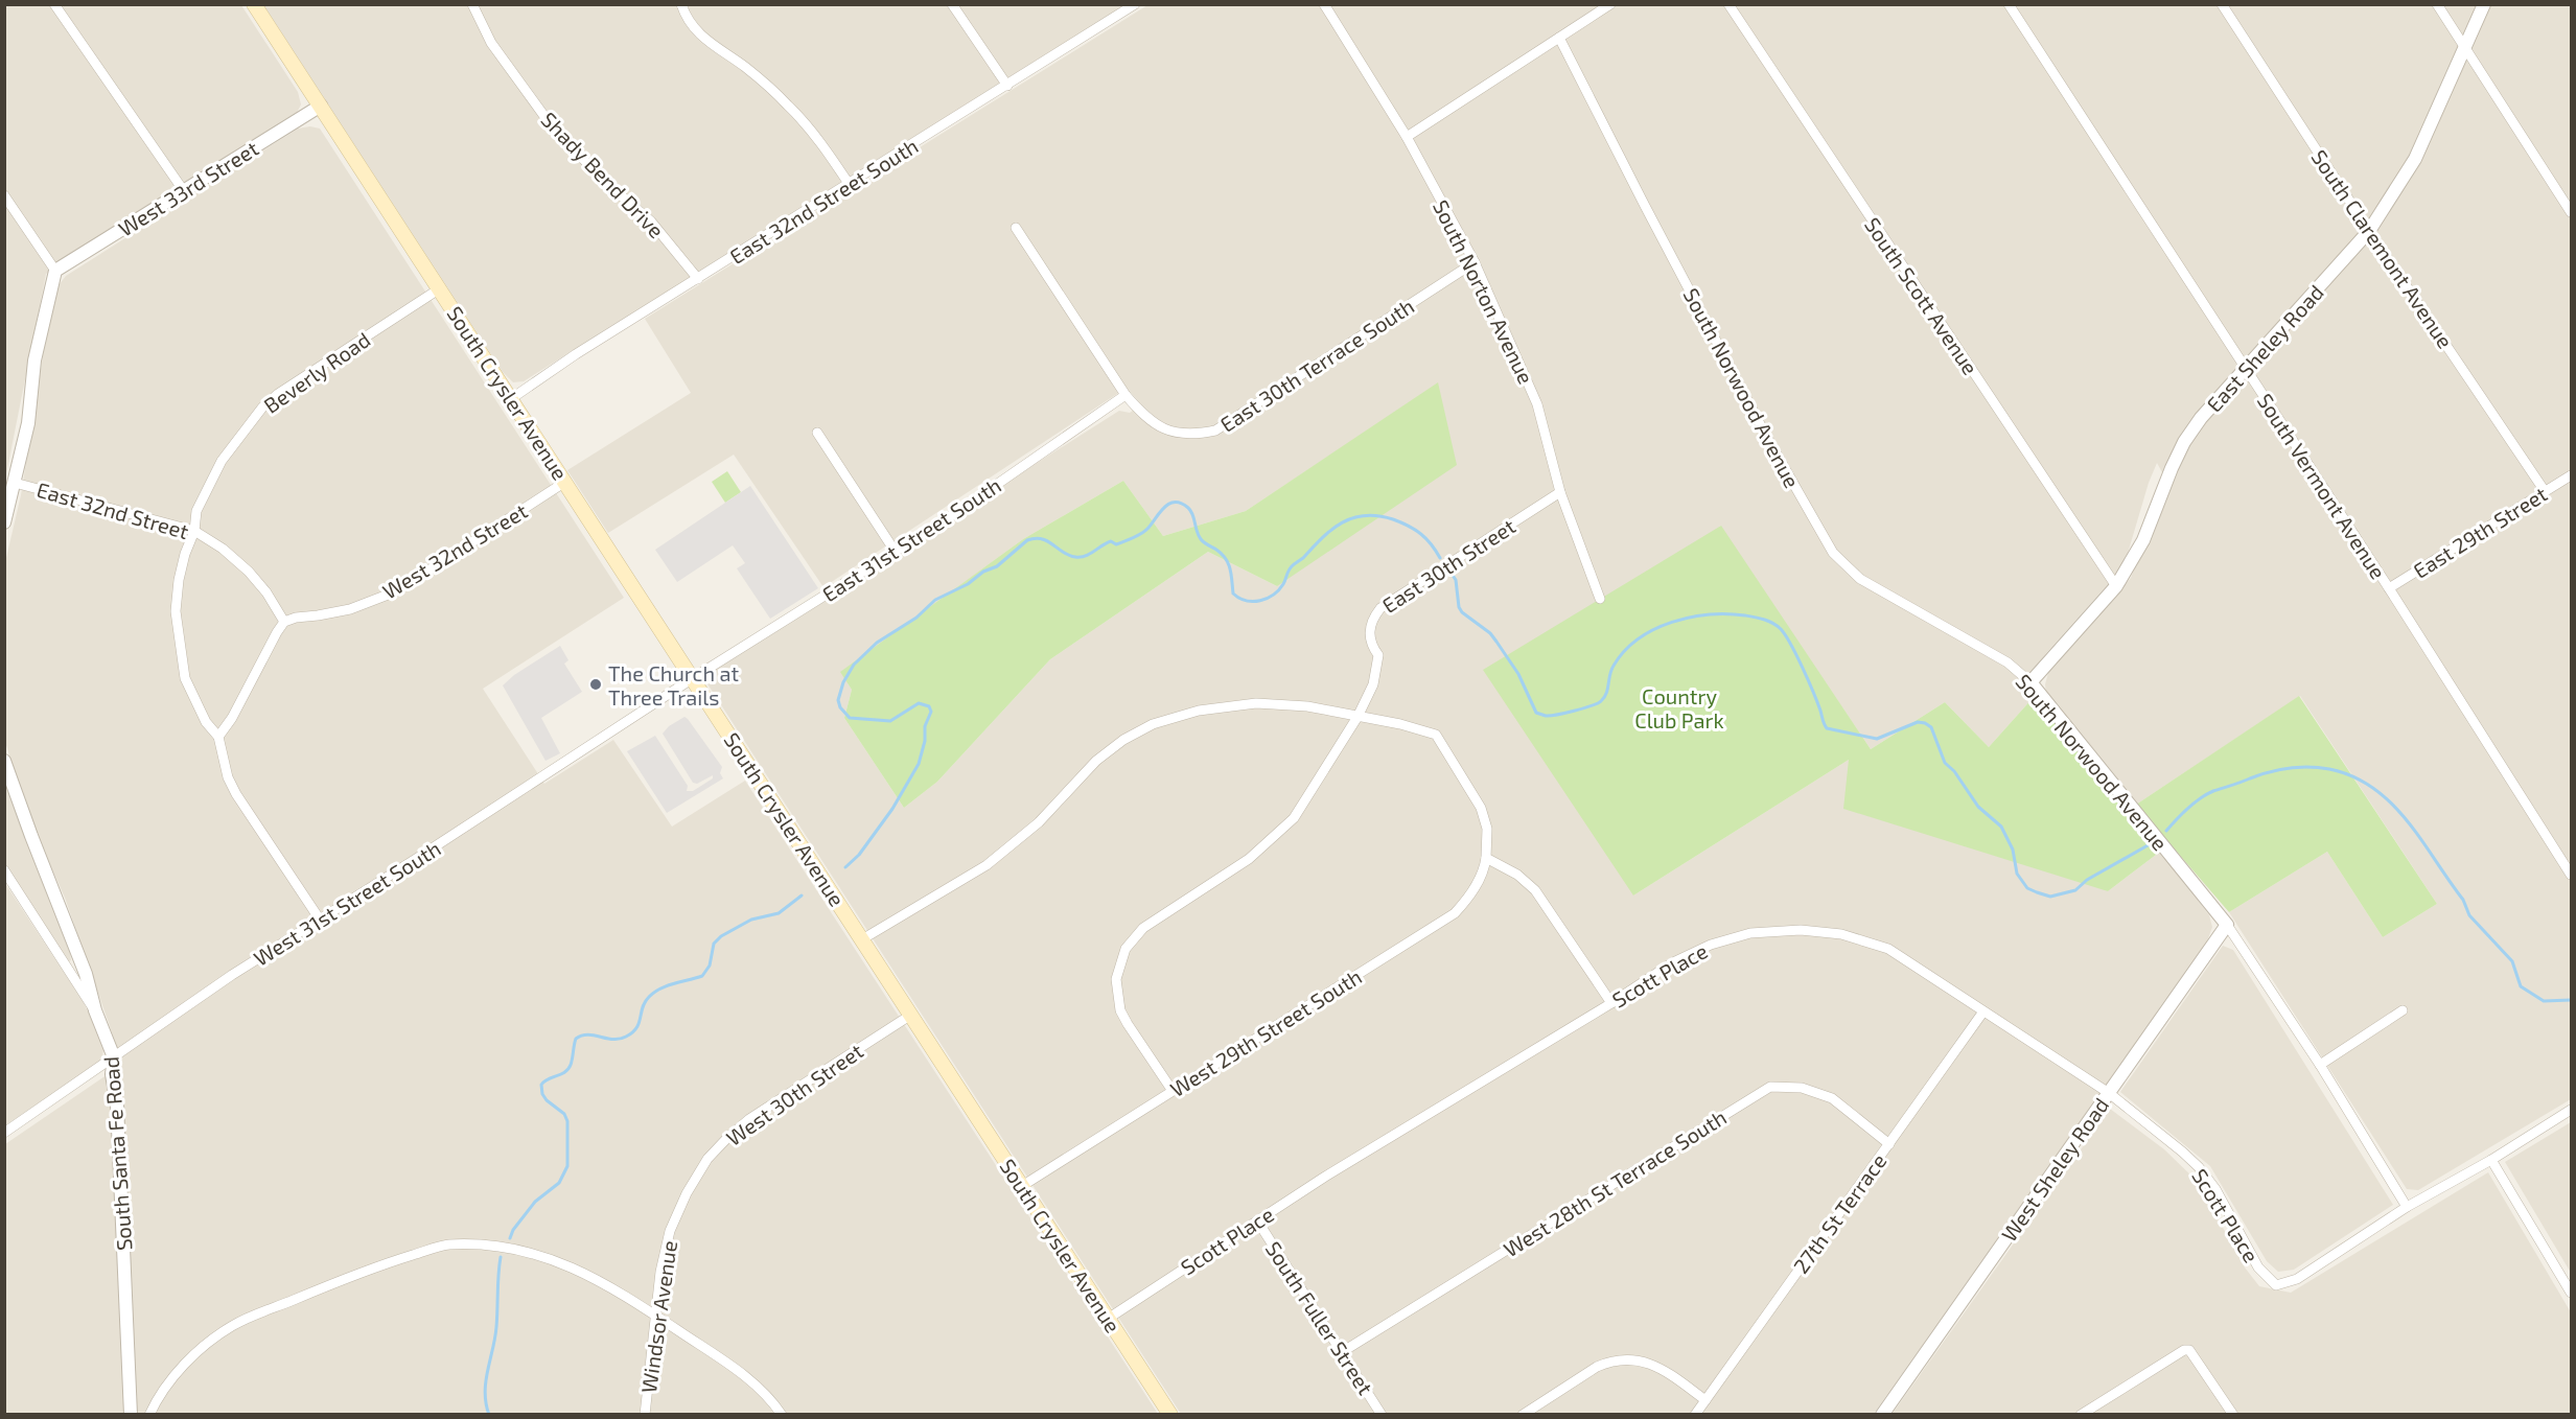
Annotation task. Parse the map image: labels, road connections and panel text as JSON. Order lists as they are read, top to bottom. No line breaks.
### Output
{"streets":{"main road":["South Crysler Avenue"],"street":["Shady Bend Drive","West 33rd Street","East 32nd Street South","South Claremont Avenue","South Norton Avenue","South Scott Avenue","East Sheley Road","East 30th Terrace South","Beverly Road","South Norwood Avenue","South Vermont Avenue","East 32nd Street","East 29th Street","East 31st Street South","West 32nd Street","East 30th Street","West 31st Street South","Scott Place","West 29th Street South","West 30th Street","South Santa Fe Road","West Sheley Road","West 28th St Terrace South","27th St Terrace","Windsor Avenue","South Fuller Street"]},"crossings":[["Shady Bend Drive","East 32nd Street South"],["West 33rd Street","South Crysler Avenue"],["East 32nd Street South","South Crysler Avenue"],["South Claremont Avenue","East Sheley Road"],["South Claremont Avenue","East 29th Street"],["South Norton Avenue","East 30th Terrace South"],["South Norton Avenue","East 30th Street"],["South Scott Avenue","East Sheley Road"],["East Sheley Road","South Norwood Avenue"],["East Sheley Road","South Vermont Avenue"],["East 30th Terrace South","East 31st Street South"],["Beverly Road","South Crysler Avenue"],["Beverly Road","East 32nd Street"],["Beverly Road","West 31st Street South"],["South Norwood Avenue","Scott Place"],["South Norwood Avenue","West Sheley Road"],["South Crysler Avenue","East 31st Street South"],["South Crysler Avenue","West 32nd Street"],["South Crysler Avenue","West 31st Street South"],["South Crysler Avenue","Scott Place"],["South Crysler Avenue","West 29th Street South"],["South Crysler Avenue","West 30th Street"],["South Vermont Avenue","East 29th Street"],["East 32nd Street","West 32nd Street"],["East 31st Street South","West 31st Street South"],["East 30th Street","West 29th Street South"],["West 31st Street South","South Santa Fe Road"],["Scott Place","West Sheley Road"],["Scott Place","27th St Terrace"],["Scott Place","South Fuller Street"],["West 30th Street","Windsor Avenue"],["West 28th St Terrace South","27th St Terrace"],["West 28th St Terrace South","South Fuller Street"]],"parks":["Country Club Park"],"places":["The Church at Three Trails"]}
